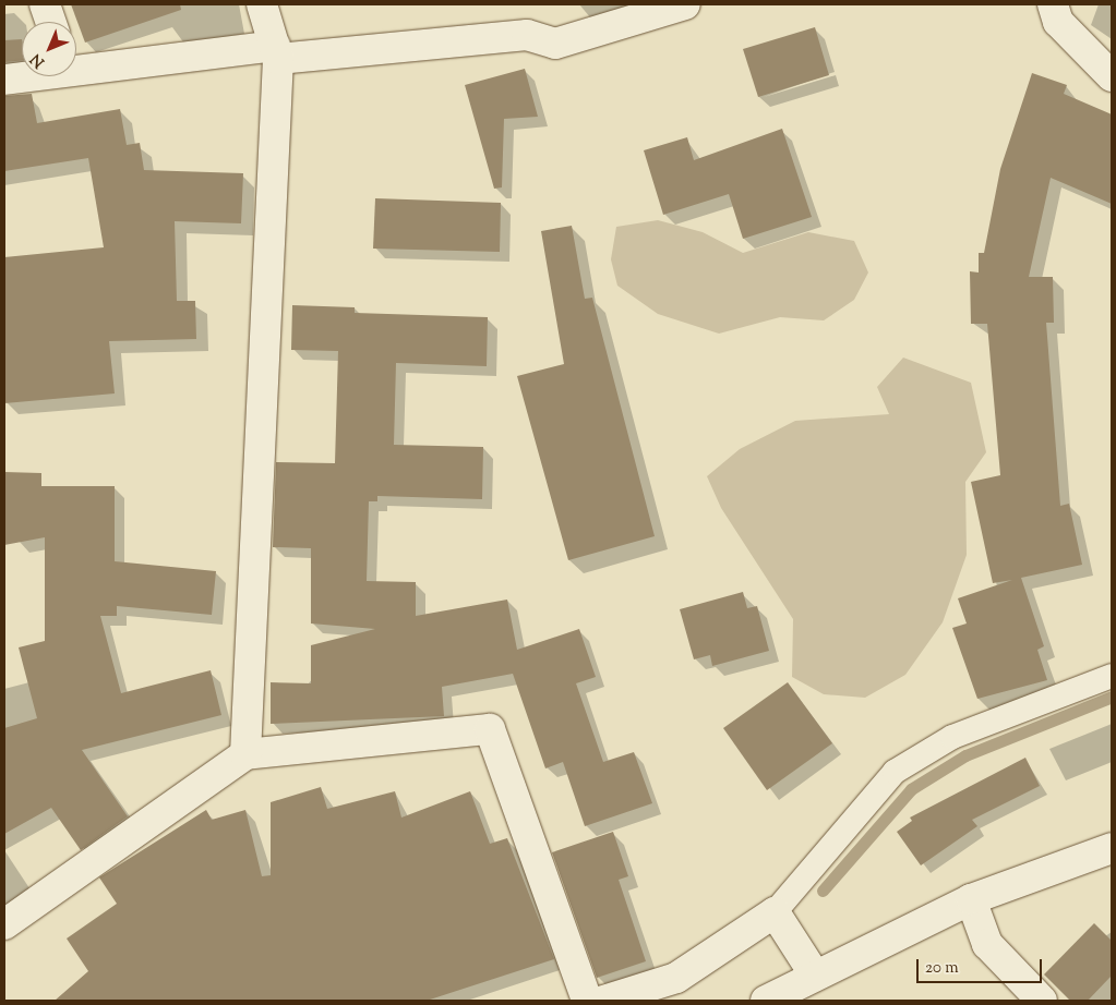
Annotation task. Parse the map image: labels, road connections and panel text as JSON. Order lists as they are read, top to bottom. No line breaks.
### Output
{"scale_bar":"20 m","north":"bottom left"}
